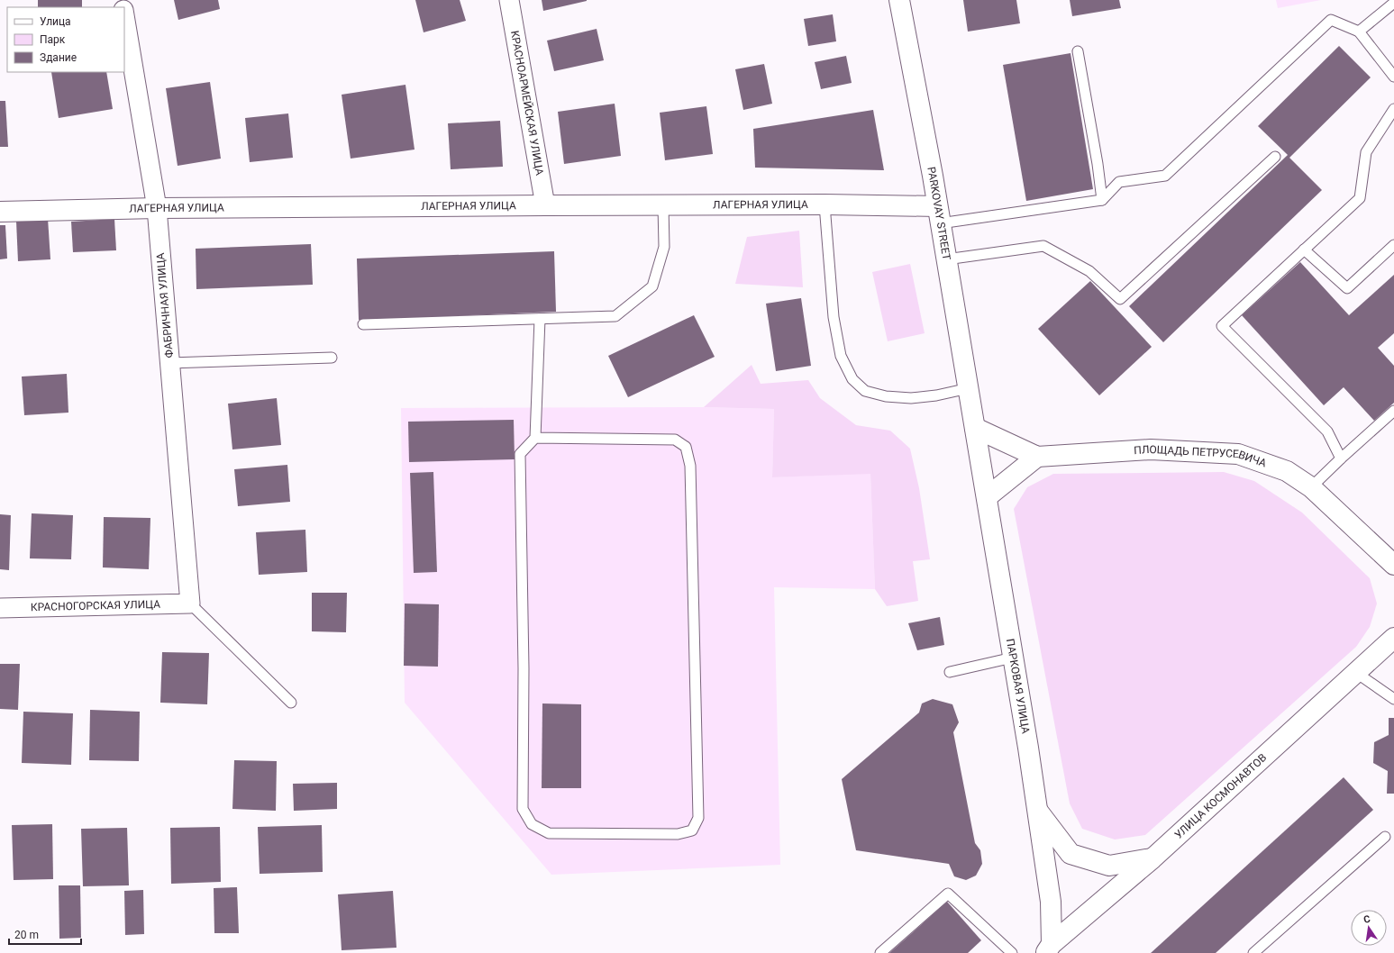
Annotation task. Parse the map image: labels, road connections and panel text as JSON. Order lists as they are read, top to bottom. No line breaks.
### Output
{"streets":{"street":["КРАСНОАРМЕЙСКАЯ УЛИЦА","ЛАГЕРНАЯ УЛИЦА","PARKOVAY STREET","ФАБРИЧНАЯ УЛИЦА","ПЛОЩАДЬ ПЕТРУСЕВИЧА","КРАСНОГОРСКАЯ УЛИЦА","ПАРКОВАЯ УЛИЦА","УЛИЦА КОСМОНАВТОВ"]},"crossings":[["КРАСНОАРМЕЙСКАЯ УЛИЦА","ЛАГЕРНАЯ УЛИЦА"],["ЛАГЕРНАЯ УЛИЦА","PARKOVAY STREET"],["ЛАГЕРНАЯ УЛИЦА","ФАБРИЧНАЯ УЛИЦА"],["PARKOVAY STREET","ПЛОЩАДЬ ПЕТРУСЕВИЧА"],["PARKOVAY STREET","ПАРКОВАЯ УЛИЦА"],["ФАБРИЧНАЯ УЛИЦА","КРАСНОГОРСКАЯ УЛИЦА"],["ПЛОЩАДЬ ПЕТРУСЕВИЧА","ПАРКОВАЯ УЛИЦА"],["ПАРКОВАЯ УЛИЦА","УЛИЦА КОСМОНАВТОВ"]],"legend":["Улица","Парк","Здание"],"scale_bar":"20 m","north":"top"}
